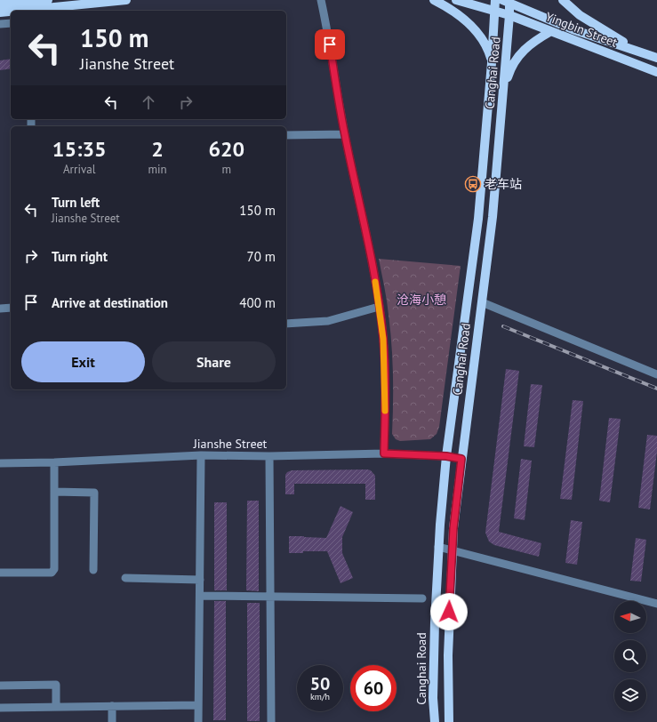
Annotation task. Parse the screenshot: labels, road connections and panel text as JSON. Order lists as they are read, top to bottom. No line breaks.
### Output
{"streets":{"main road":["Yingbin Street","Canghai Road"],"street":["Jianshe Street"]},"crossings":[["Yingbin Street","Canghai Road"],["Canghai Road","Jianshe Street"]],"parks":["沧海小憩"],"places":{"bus stop":["老车站"]},"north":"left","page":{"turn":["150 m","Jianshe Street"],"eta":["15:35","Arrival","2","min","620","m"],"list":[{"name":"Turn left","note":"Jianshe Street","value":"150 m"},{"name":"Turn right","value":"70 m"},{"name":"Arrive at destination","value":"400 m"}],"buttons":["Exit","Share"],"speed":"50 km/h","limit":"60"}}
